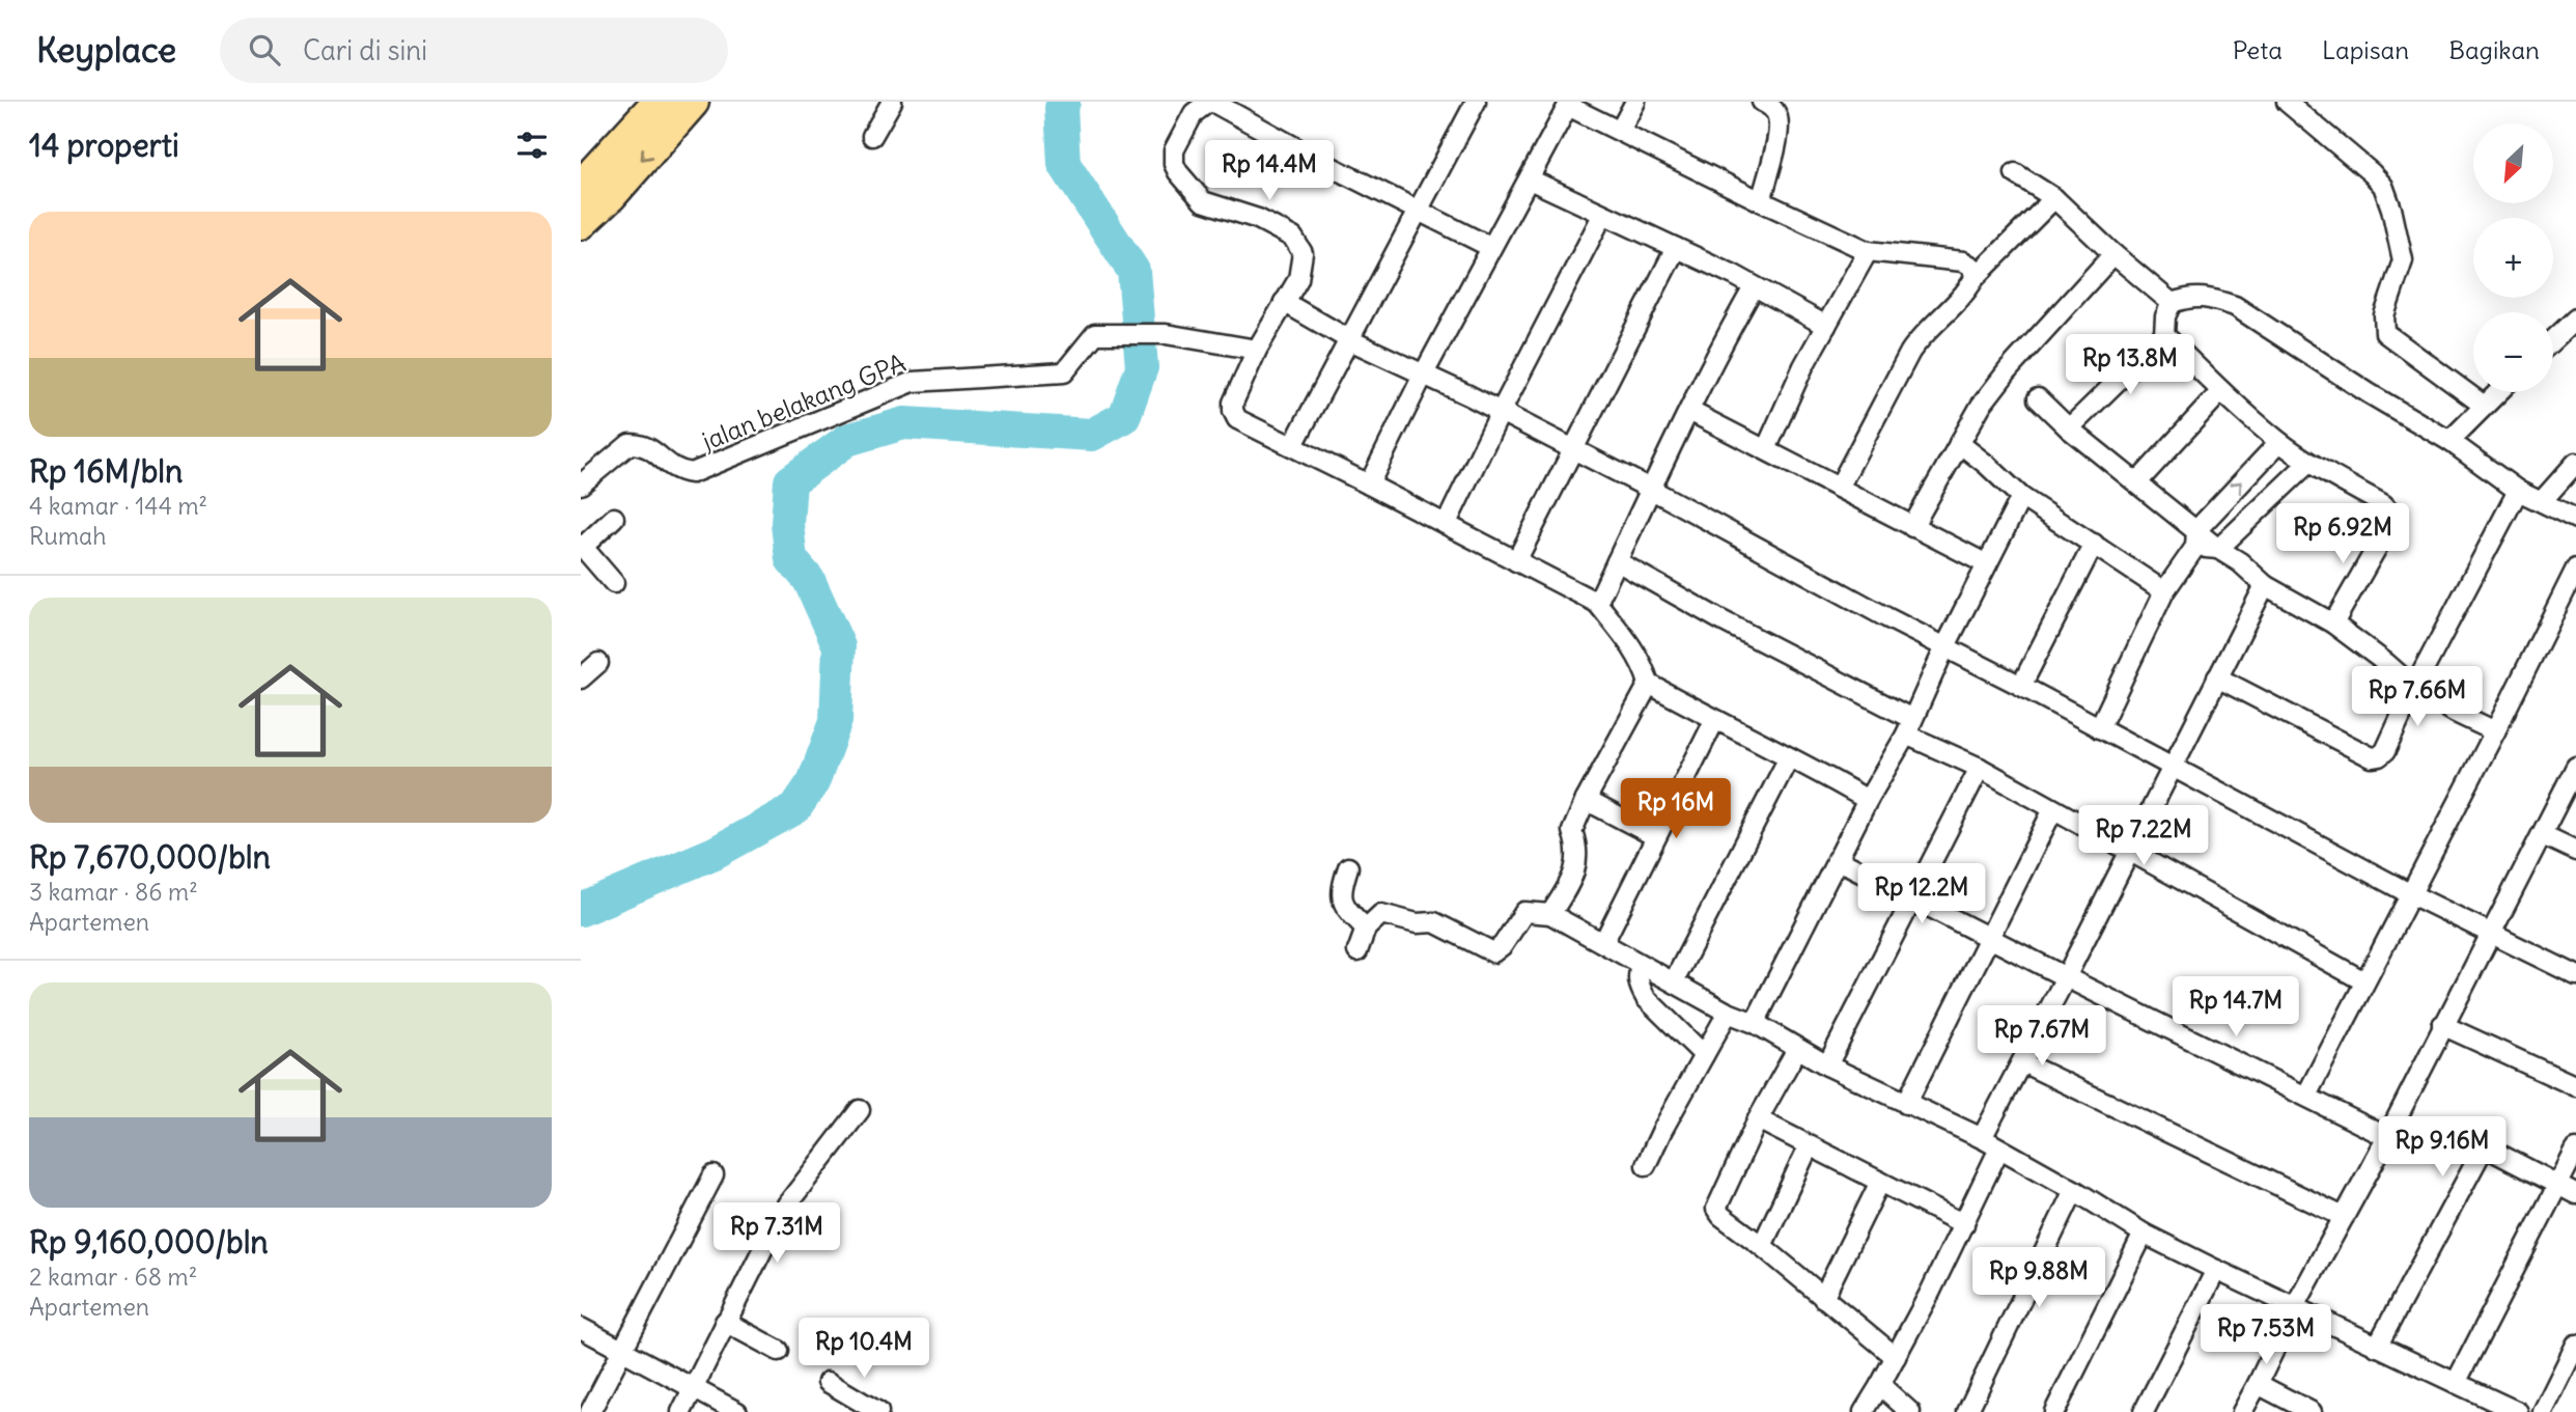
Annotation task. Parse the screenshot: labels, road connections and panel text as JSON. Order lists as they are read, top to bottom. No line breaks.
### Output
{"streets":{"street":["jalan belakang GPA"]},"north":"bottom left","page":{"header":"Keyplace","search":"Cari di sini","nav":["Peta","Lapisan","Bagikan"],"heading":"14 properti","map_buttons":["+","−"],"price":["Rp 14.4M","Rp 13.8M","Rp 6.92M","Rp 7.66M","Rp 16M","Rp 7.22M","Rp 12.2M","Rp 14.7M","Rp 7.67M","Rp 9.16M","Rp 7.31M","Rp 9.88M","Rp 7.53M","Rp 10.4M"],"list":[{"name":"Rp 16M/bln","note":"4 kamar · 144 m² · Rumah"},{"name":"Rp 7,670,000/bln","note":"3 kamar · 86 m² · Apartemen"},{"name":"Rp 9,160,000/bln","note":"2 kamar · 68 m² · Apartemen"}]}}
